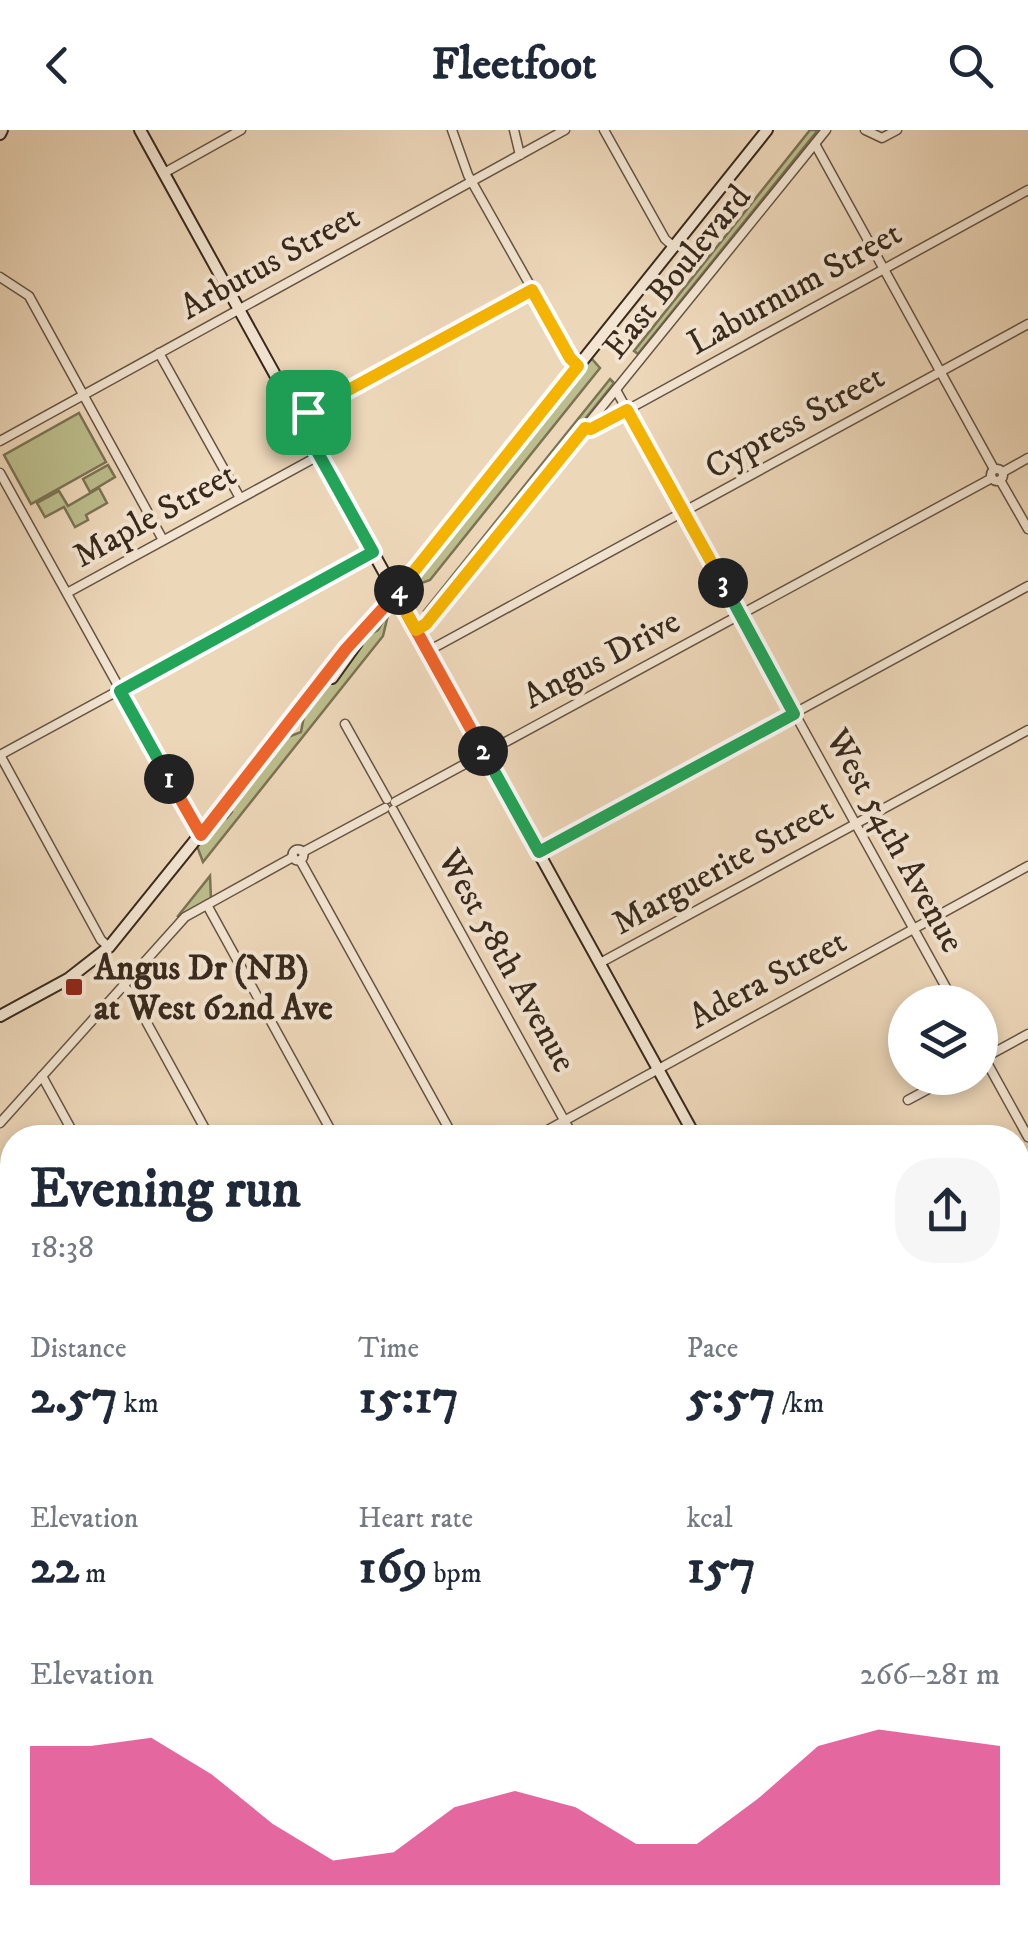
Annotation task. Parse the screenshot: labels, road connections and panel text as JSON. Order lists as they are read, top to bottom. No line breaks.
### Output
{"streets":{"street":["Arbutus Street","East Boulevard","Laburnum Street","Cypress Street","Maple Street","Angus Drive","West 54th Avenue","Marguerite Street","West 58th Avenue","Adera Street"]},"crossings":[["East Boulevard","Laburnum Street"],["East Boulevard","West 54th Avenue"],["Laburnum Street","West 54th Avenue"],["Cypress Street","West 54th Avenue"],["Angus Drive","West 54th Avenue"],["Angus Drive","West 58th Avenue"],["West 54th Avenue","Marguerite Street"],["West 54th Avenue","Adera Street"],["West 58th Avenue","Adera Street"]],"places":{"transit":["Angus Dr (NB) at West 62nd Ave"]},"page":{"header":"Fleetfoot","pins":["3","4","2","1"],"heading":["Evening run","18:38"],"stats":[["Distance","2.57 km"],["Time","15:17"],["Pace","5:57 /km"],["Elevation","22 m"],["Heart rate","169 bpm"],["kcal","157"]],"chart":["Elevation","266–281 m"]}}
